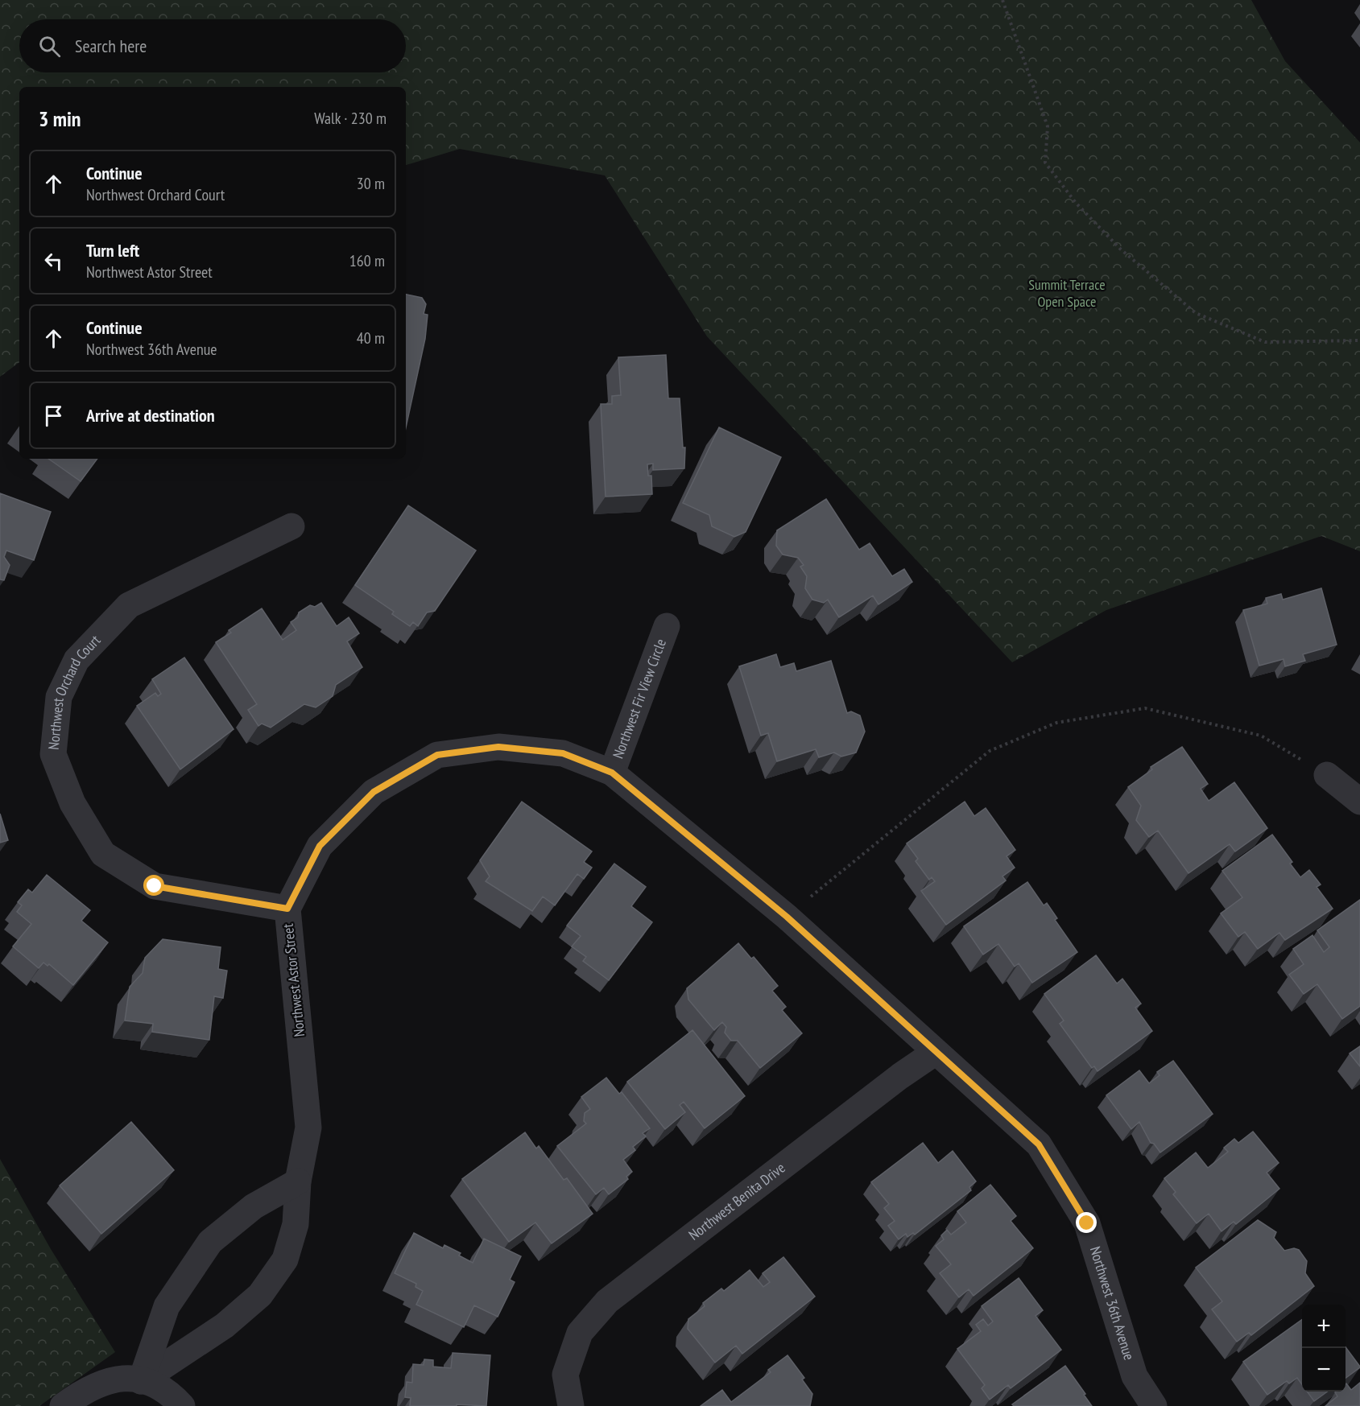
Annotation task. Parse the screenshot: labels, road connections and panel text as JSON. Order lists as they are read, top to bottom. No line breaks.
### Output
{"streets":{"street":["Northwest Orchard Court","Northwest Fir View Circle","Northwest Astor Street","Northwest Benita Drive","Northwest 36th Avenue"]},"crossings":[["Northwest Orchard Court","Northwest Astor Street"],["Northwest Fir View Circle","Northwest Astor Street"],["Northwest Astor Street","Northwest Benita Drive"],["Northwest Astor Street","Northwest 36th Avenue"],["Northwest Benita Drive","Northwest 36th Avenue"]],"parks":["Summit Terrace Open Space"],"page":{"search":"Search here","heading":["3 min","Walk · 230 m"],"list":[["Continue","Northwest Orchard Court","30 m"],["Turn left","Northwest Astor Street","160 m"],["Continue","Northwest 36th Avenue","40 m"],"Arrive at destination"],"map_buttons":["+","−"]}}
